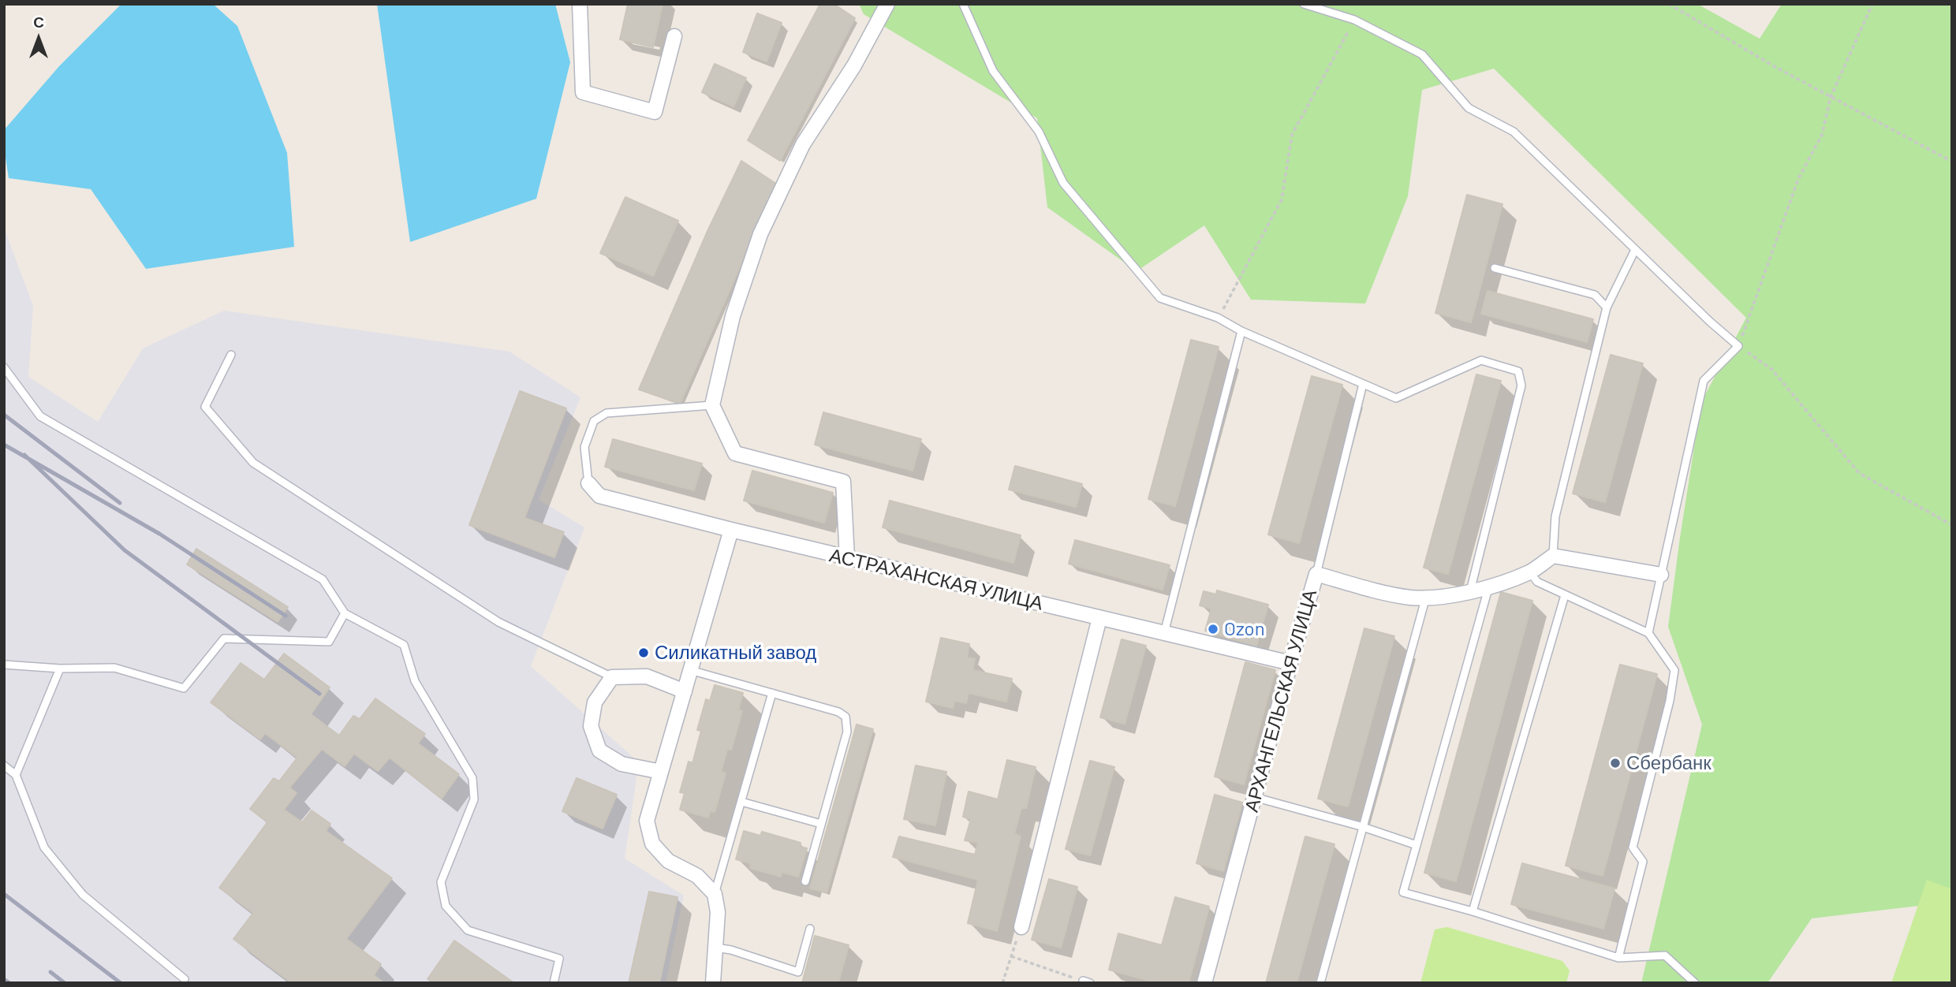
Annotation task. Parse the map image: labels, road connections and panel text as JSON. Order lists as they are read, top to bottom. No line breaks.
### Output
{"streets":{"street":["АСТРАХАНСКАЯ УЛИЦА","АРХАНГЕЛЬСКАЯ УЛИЦА"]},"crossings":[["АСТРАХАНСКАЯ УЛИЦА","АРХАНГЕЛЬСКАЯ УЛИЦА"]],"places":["Ozon","Силикатный завод","Сбербанк"],"north":"top"}
